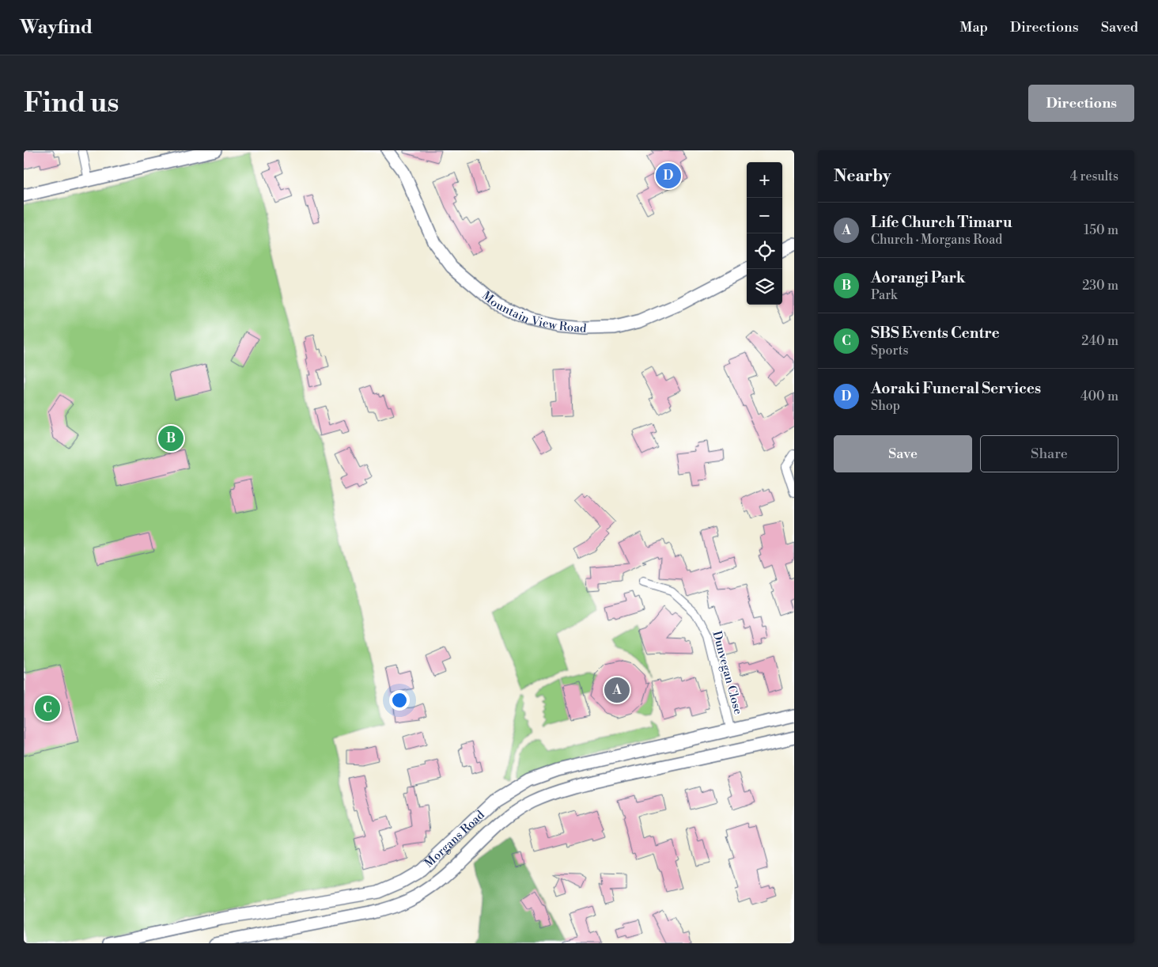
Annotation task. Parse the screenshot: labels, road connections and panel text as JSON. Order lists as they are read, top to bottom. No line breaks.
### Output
{"streets":{"street":["Mountain View Road","Dunvegan Close","Morgans Road"]},"crossings":[["Dunvegan Close","Morgans Road"]],"page":{"header":"Wayfind","nav":["Map","Directions","Saved"],"buttons":["Directions",["Save","Share"]],"title":"Find us","heading":["Nearby","4 results"],"pins":["D","B","A","C"],"map_buttons":["+","−"],"list":[{"mark":"A","name":"Life Church Timaru","note":"Church · Morgans Road","value":"150 m"},{"mark":"B","name":"Aorangi Park","note":"Park","value":"230 m"},{"mark":"C","name":"SBS Events Centre","note":"Sports","value":"240 m"},{"mark":"D","name":"Aoraki Funeral Services","note":"Shop","value":"400 m"}]}}
